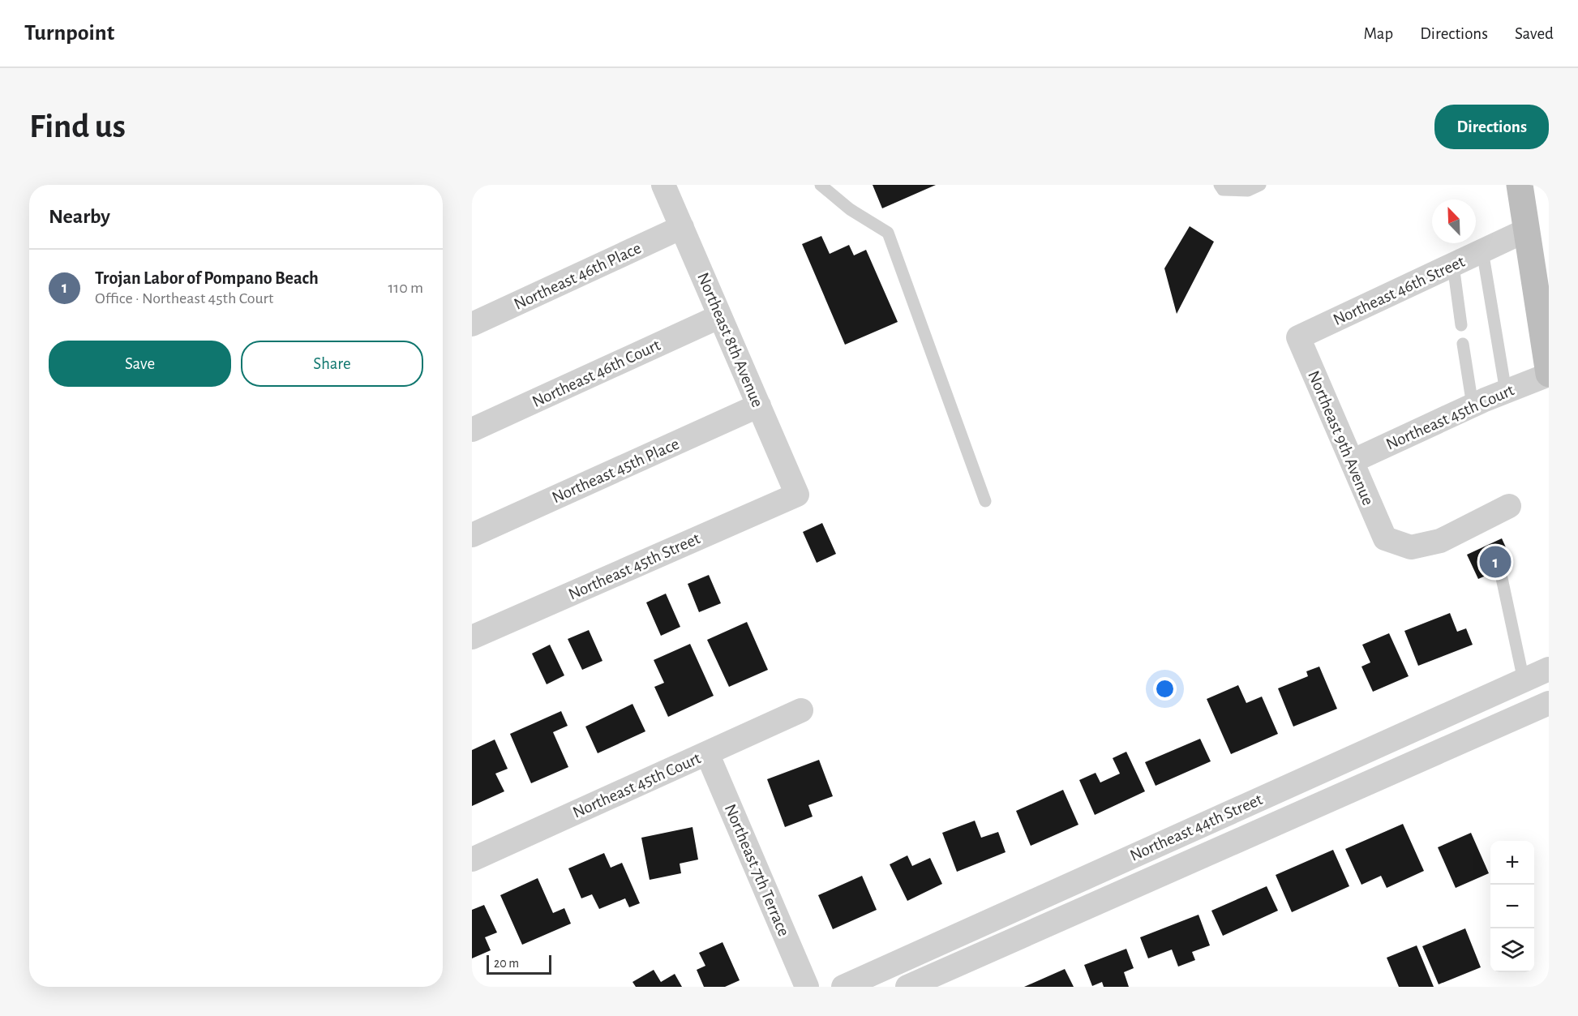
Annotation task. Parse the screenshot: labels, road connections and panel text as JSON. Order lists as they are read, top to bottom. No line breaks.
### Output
{"streets":{"street":["Northeast 46th Place","Northeast 46th Street","Northeast 8th Avenue","Northeast 46th Court","Northeast 45th Court","Northeast 9th Avenue","Northeast 45th Place","Northeast 45th Street","Northeast 44th Street","Northeast 7th Terrace"]},"crossings":[["Northeast 46th Place","Northeast 8th Avenue"],["Northeast 46th Street","Northeast 9th Avenue"],["Northeast 8th Avenue","Northeast 46th Court"],["Northeast 8th Avenue","Northeast 45th Place"],["Northeast 8th Avenue","Northeast 45th Street"],["Northeast 45th Court","Northeast 9th Avenue"],["Northeast 45th Court","Northeast 7th Terrace"]],"scale_bar":"20 m","north":"top left","page":{"header":"Turnpoint","nav":["Map","Directions","Saved"],"buttons":["Directions",["Save","Share"]],"title":"Find us","heading":"Nearby","list":[{"mark":"1","name":"Trojan Labor of Pompano Beach","note":"Office · Northeast 45th Court","value":"110 m"}],"pins":"1","map_buttons":["+","−"],"scale":"20 m"}}
